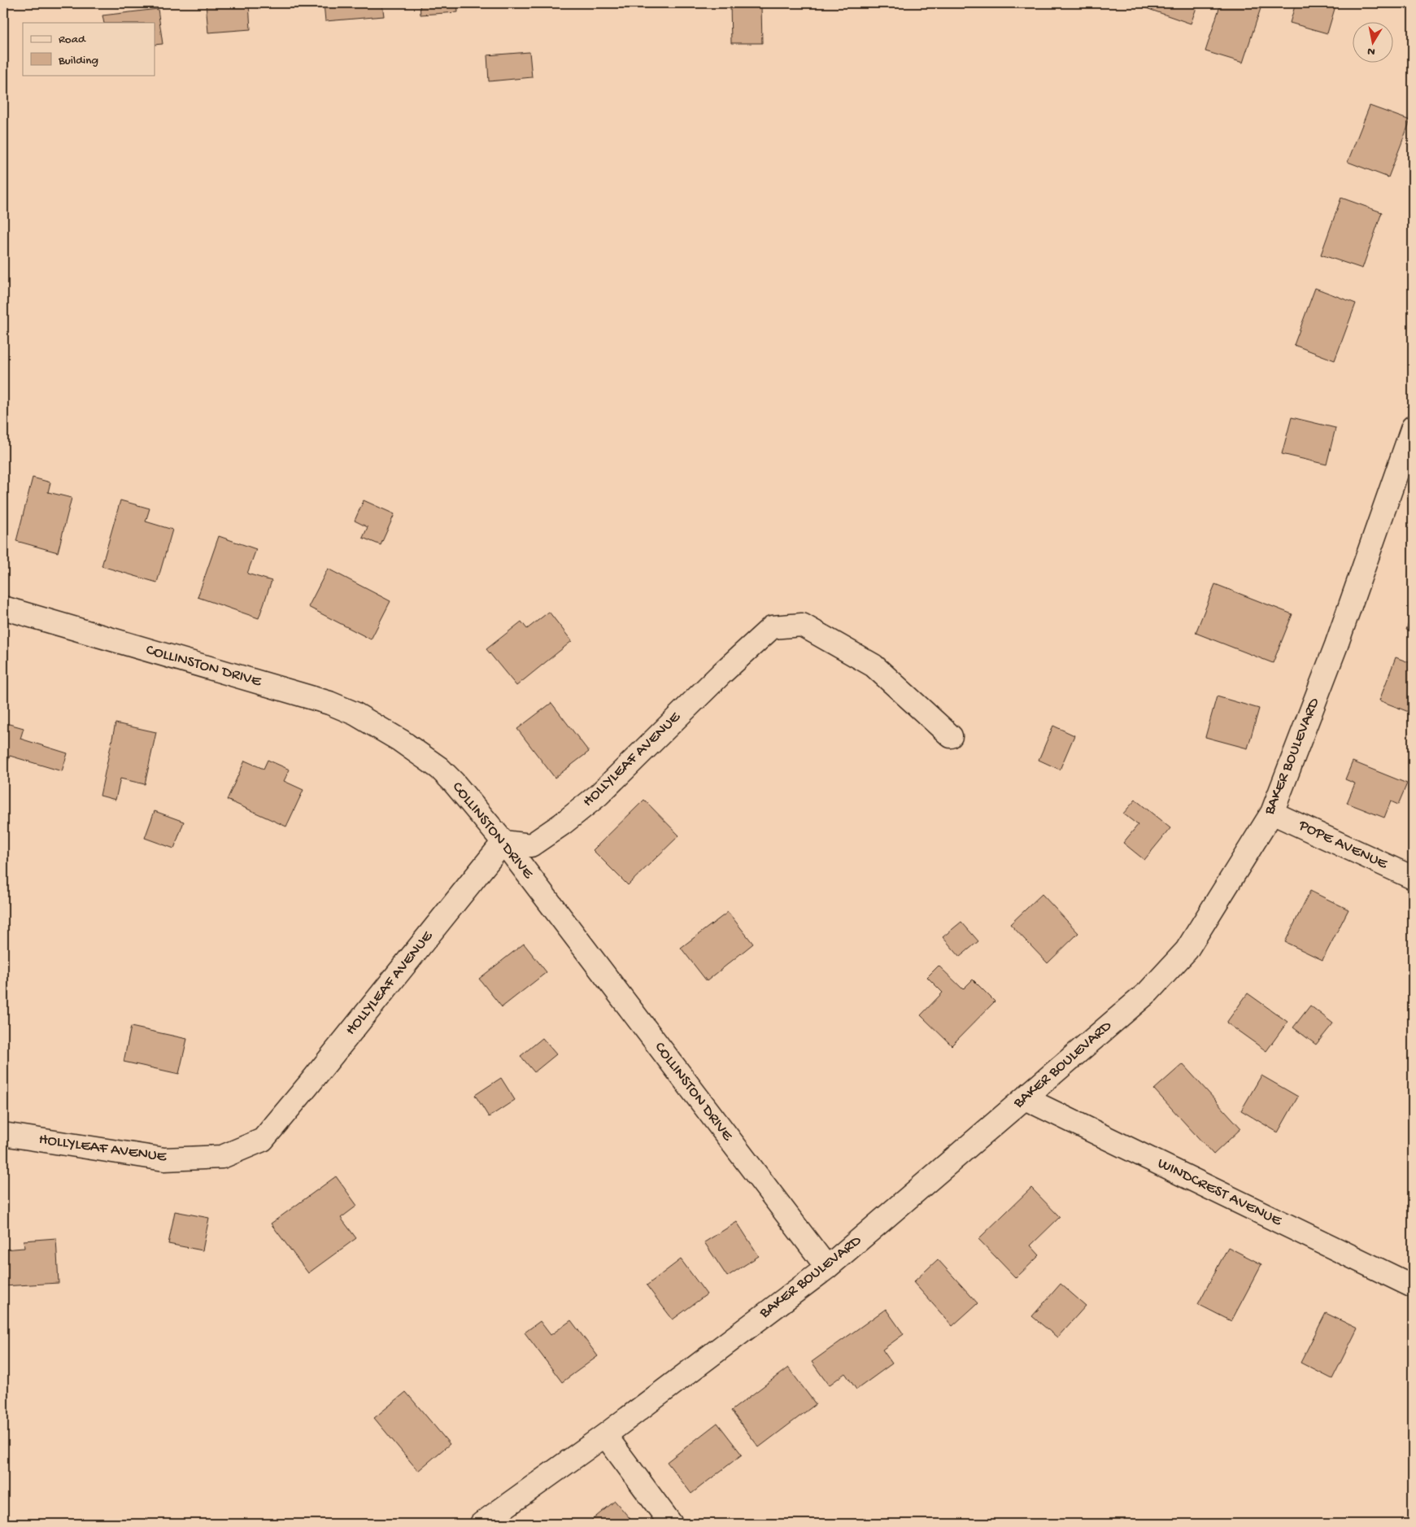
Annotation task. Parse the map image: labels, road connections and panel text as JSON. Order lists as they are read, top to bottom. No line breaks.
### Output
{"streets":{"street":["COLLINSTON DRIVE","BAKER BOULEVARD","HOLLYLEAF AVENUE","POPE AVENUE","WINDCREST AVENUE"]},"crossings":[["COLLINSTON DRIVE","BAKER BOULEVARD"],["COLLINSTON DRIVE","HOLLYLEAF AVENUE"],["BAKER BOULEVARD","POPE AVENUE"],["BAKER BOULEVARD","WINDCREST AVENUE"]],"legend":["Road","Building"],"north":"bottom"}
